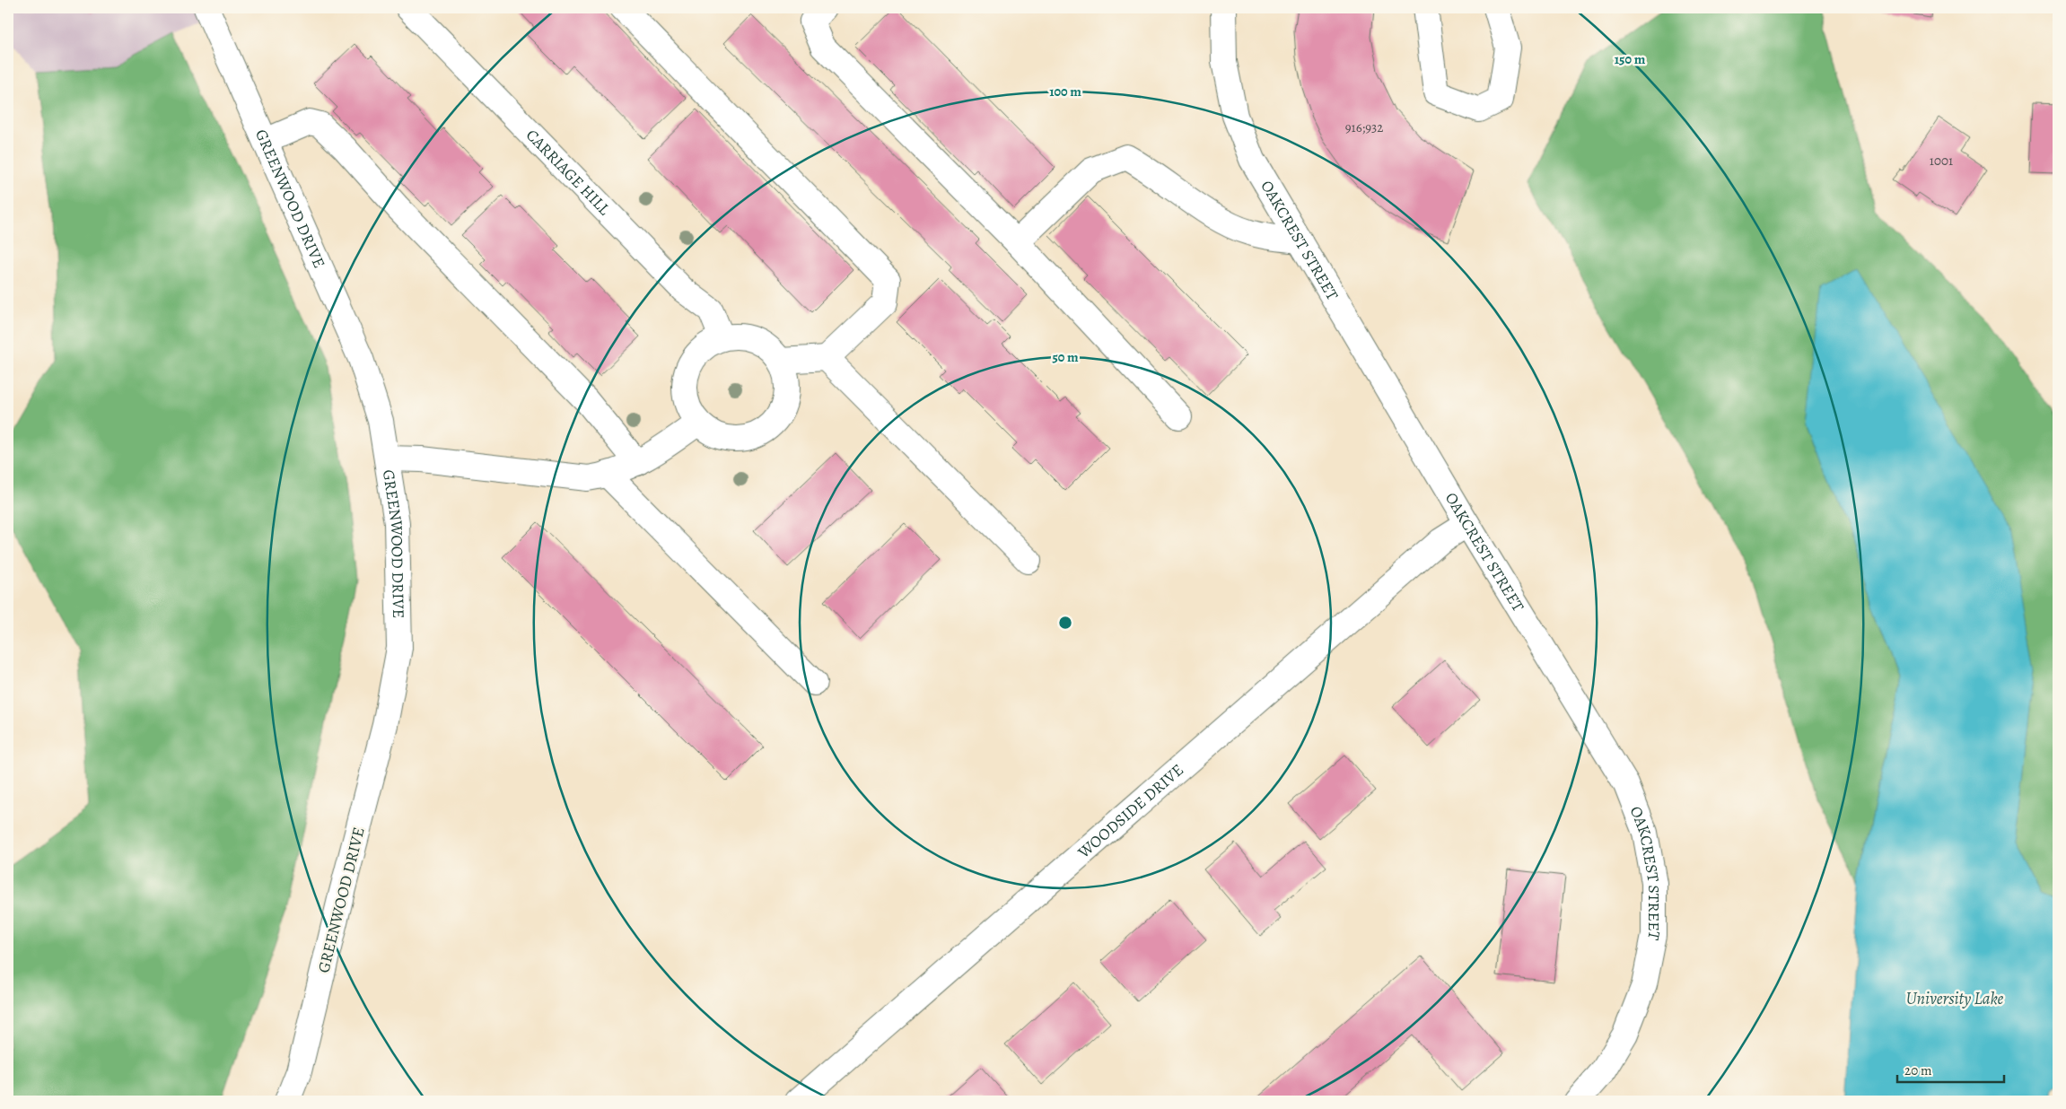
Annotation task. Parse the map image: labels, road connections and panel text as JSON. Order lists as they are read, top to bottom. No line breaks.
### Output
{"streets":{"street":["CARRIAGE HILL","GREENWOOD DRIVE","OAKCREST STREET","WOODSIDE DRIVE"]},"crossings":[["OAKCREST STREET","WOODSIDE DRIVE"]],"water":["University Lake"],"house_numbers":["916;932","1001"],"scale_bar":"20 m","rings":["150 m","100 m","50 m"]}
